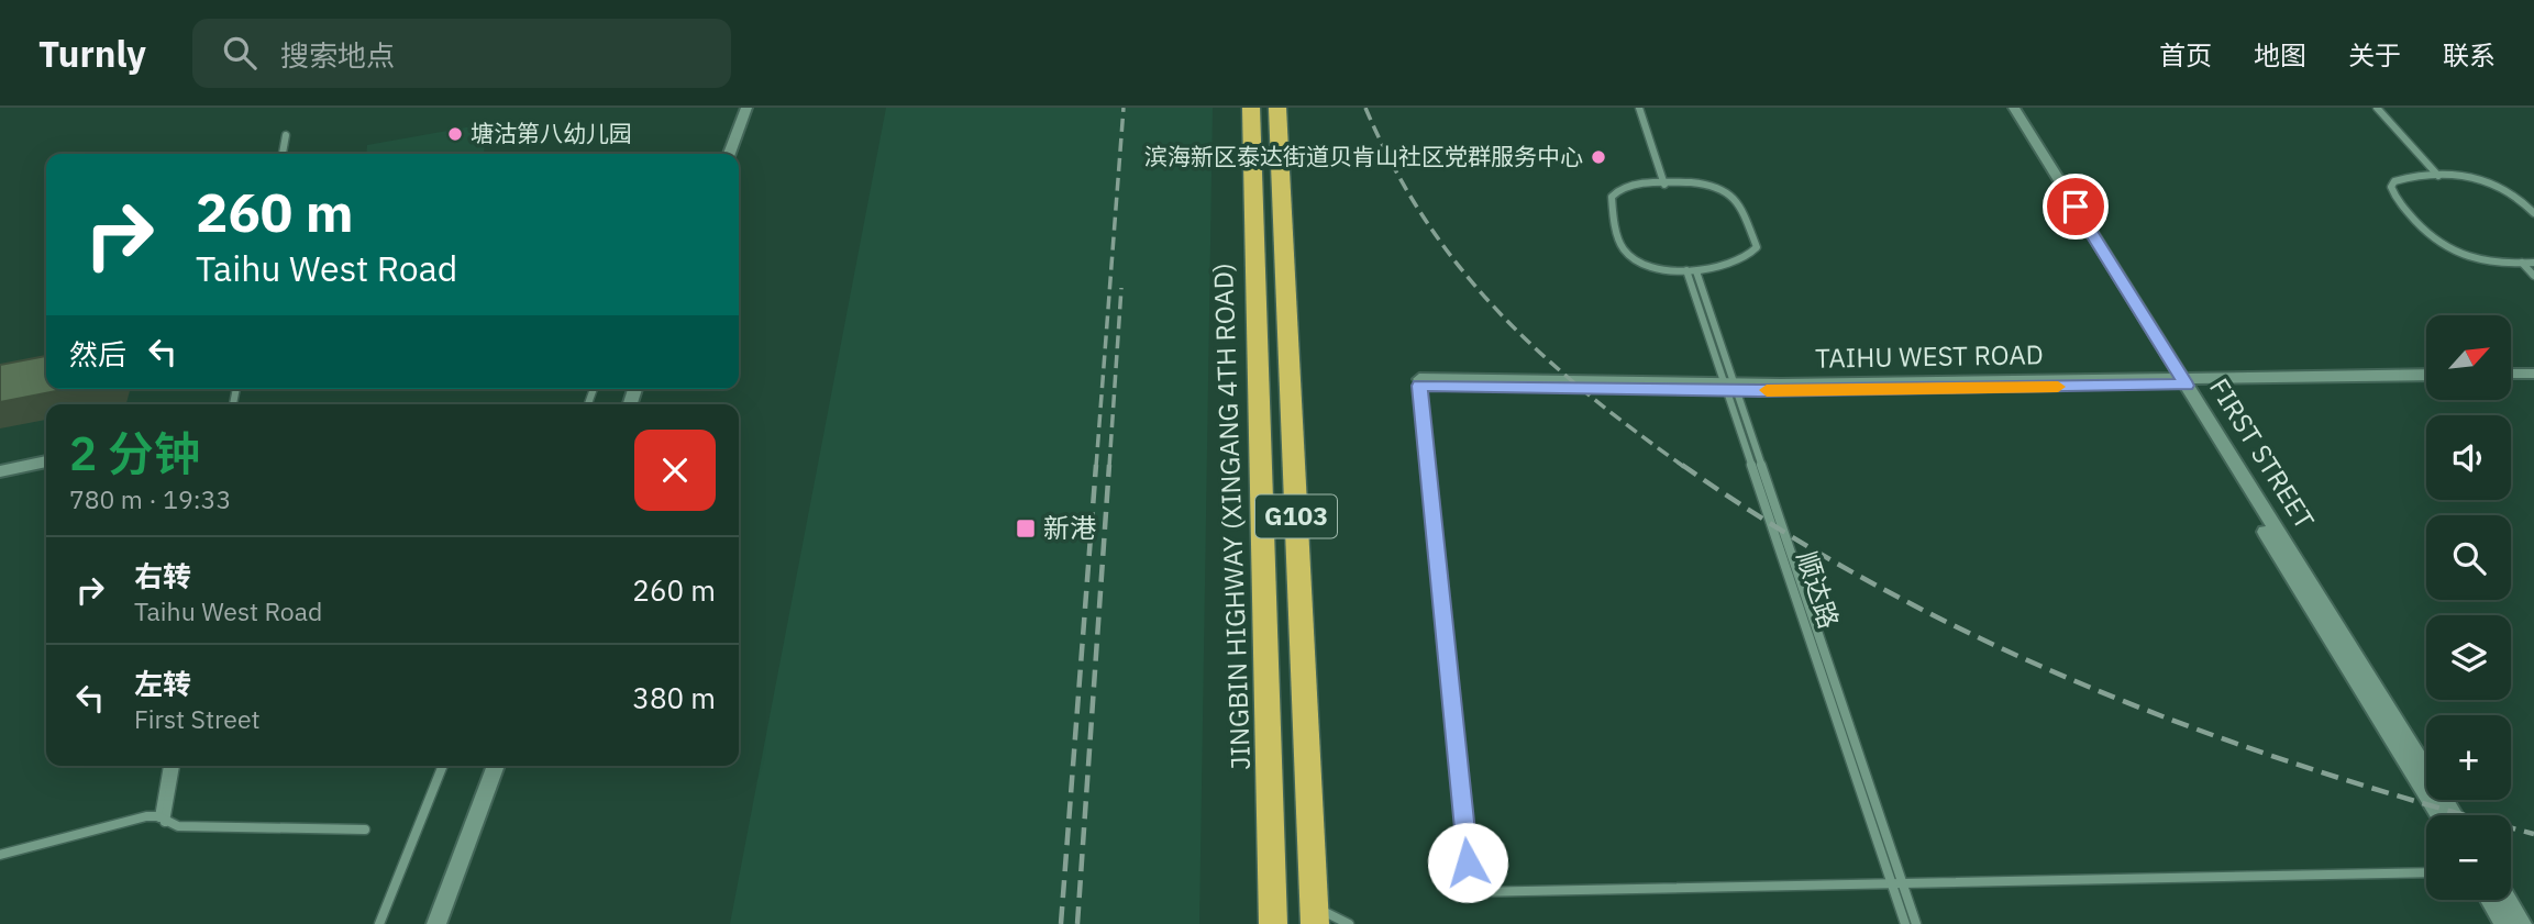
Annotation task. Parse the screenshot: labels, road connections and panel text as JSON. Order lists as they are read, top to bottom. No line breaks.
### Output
{"streets":{"highway":["JINGBIN HIGHWAY (XINGANG 4TH ROAD)","G103"],"main road":["TAIHU WEST ROAD","FIRST STREET"],"street":["顺达路"]},"crossings":[["TAIHU WEST ROAD","FIRST STREET"],["TAIHU WEST ROAD","顺达路"]],"places":{"other":["塘沽第八幼儿园","滨海新区泰达街道贝肯山社区党群服务中心"],"transit":["新港"]},"north":"top right","page":{"header":"Turnly","search":"搜索地点","nav":["首页","地图","关于","联系"],"turn":["260 m","Taihu West Road"],"map_buttons":["+","−"],"then":"然后","heading":["2 分钟","780 m · 19:33"],"list":[{"name":"右转","note":"Taihu West Road","value":"260 m"},{"name":"左转","note":"First Street","value":"380 m"}]}}
